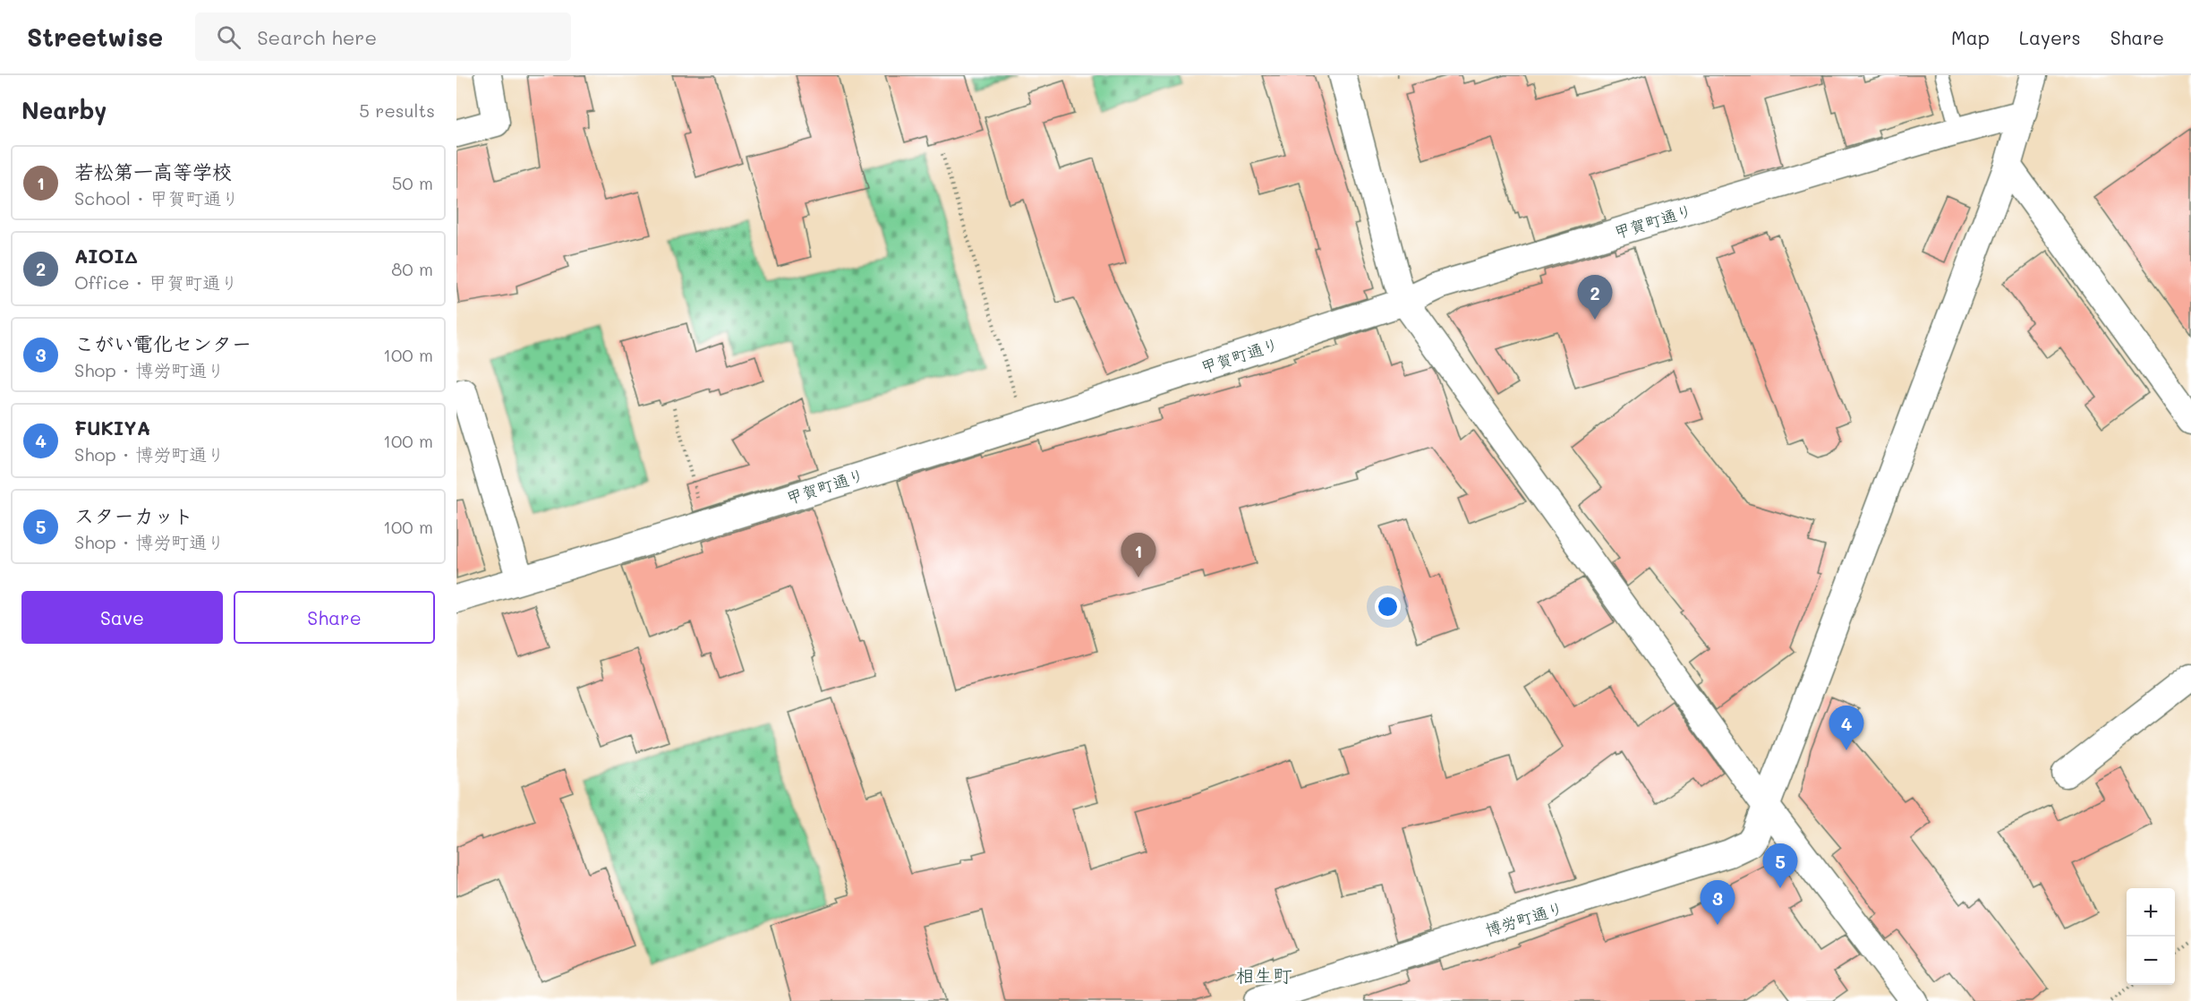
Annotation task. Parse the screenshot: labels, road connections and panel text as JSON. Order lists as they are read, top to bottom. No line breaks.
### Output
{"streets":{"street":["甲賀町通り","博労町通り"]},"crossings":[["甲賀町通り","博労町通り"]],"districts":["相生町"],"page":{"header":"Streetwise","search":"Search here","nav":["Map","Layers","Share"],"heading":["Nearby","5 results"],"list":[{"mark":"1","name":"若松第一高等学校","note":"School · 甲賀町通り","value":"50 m"},{"mark":"2","name":"AIOIΔ","note":"Office · 甲賀町通り","value":"80 m"},{"mark":"3","name":"こがい電化センター","note":"Shop · 博労町通り","value":"100 m"},{"mark":"4","name":"FUKIYA","note":"Shop · 博労町通り","value":"100 m"},{"mark":"5","name":"スターカット","note":"Shop · 博労町通り","value":"100 m"}],"pins":["2","1","4","5","3"],"buttons":["Save","Share"],"map_buttons":["+","−"]}}
